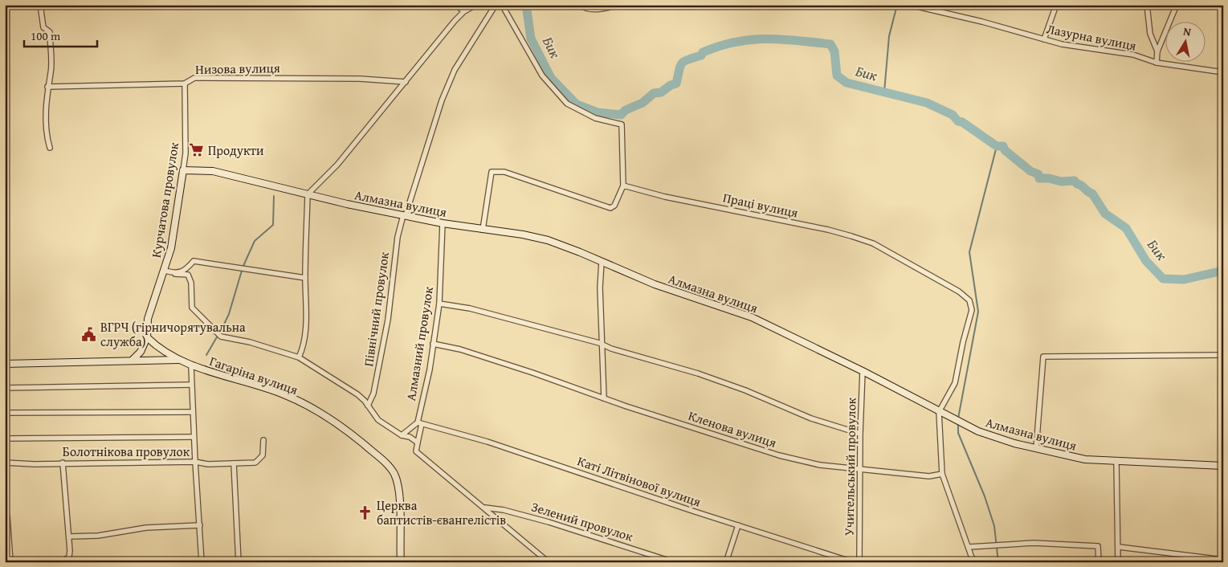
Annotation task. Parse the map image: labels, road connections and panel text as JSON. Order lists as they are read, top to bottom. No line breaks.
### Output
{"streets":{"main road":["Курчатова провулок","Алмазна вулиця","Гагаріна вулиця"],"street":["Лазурна вулиця","Низова вулиця","Праці вулиця","Північний провулок","Алмазний провулок","Кленова вулиця","Болотнікова провулок","Учительський провулок","Каті Літвінової вулиця","Зелений провулок"]},"crossings":[["Низова вулиця","Курчатова провулок"],["Курчатова провулок","Алмазна вулиця"],["Курчатова провулок","Гагаріна вулиця"],["Алмазна вулиця","Праці вулиця"],["Алмазна вулиця","Північний провулок"],["Алмазна вулиця","Алмазний провулок"],["Алмазна вулиця","Учительський провулок"],["Алмазний провулок","Кленова вулиця"],["Алмазний провулок","Каті Літвінової вулиця"],["Кленова вулиця","Учительський провулок"]],"water":["Бик"],"places":{"supermarket":["Продукти"],"public building":["ВГРЧ (гірничорятувальна служба)"],"church":["Церква баптистів-євангелістів"]},"scale_bar":"100 m","north":"top"}
